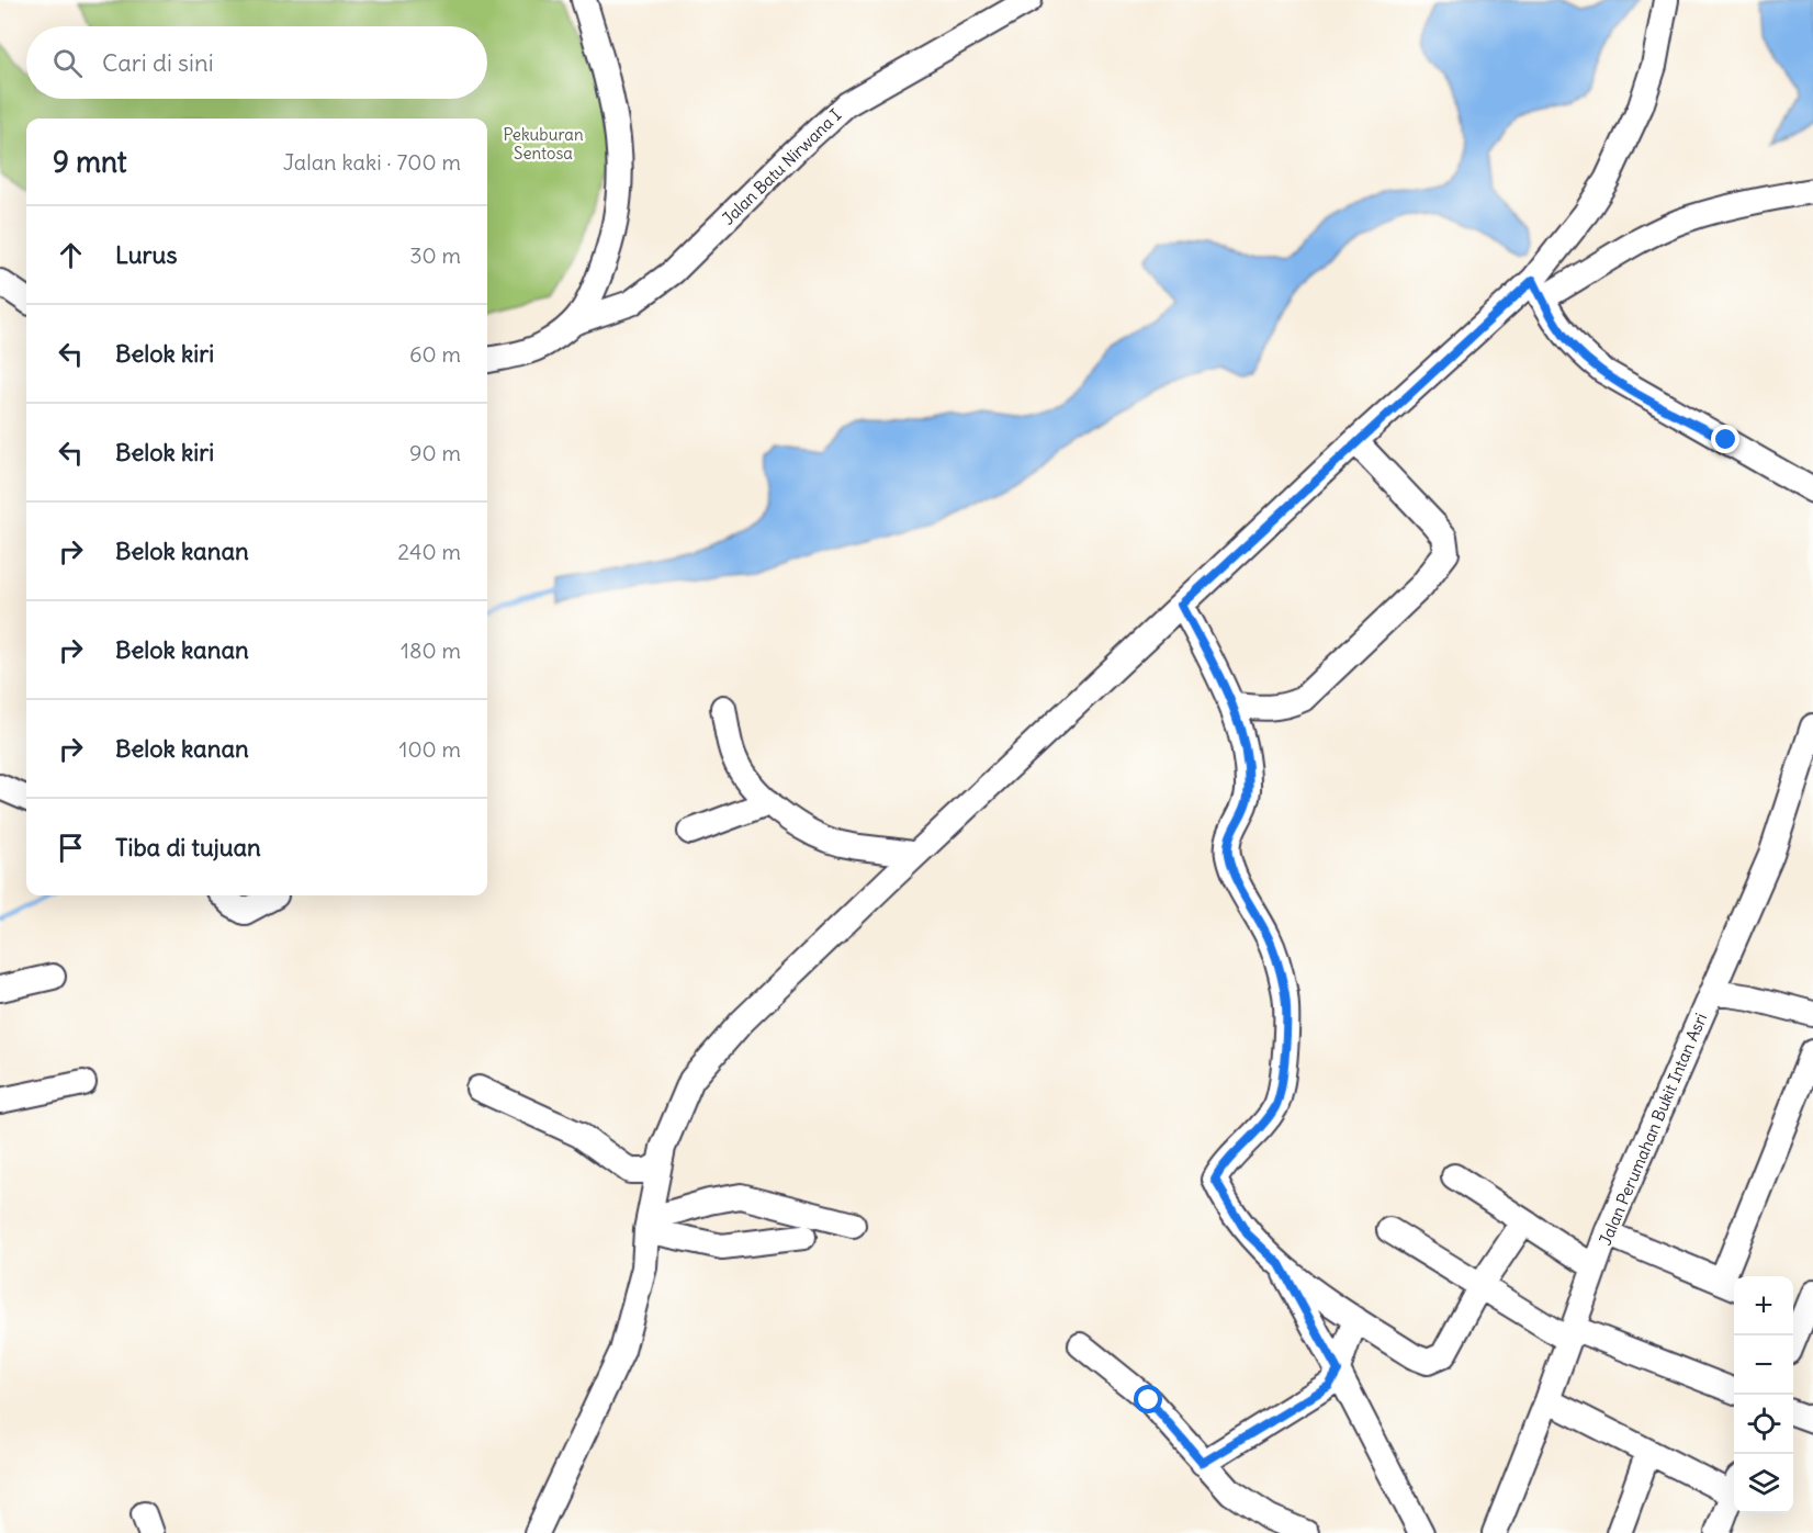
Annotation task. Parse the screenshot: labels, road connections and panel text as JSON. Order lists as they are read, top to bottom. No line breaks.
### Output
{"streets":{"street":["Jalan Batu Nirwana I","Jalan Perumahan Bukit Intan Asri"]},"parks":["Pekuburan Sentosa"],"page":{"search":"Cari di sini","heading":["9 mnt","Jalan kaki · 700 m"],"list":[["Lurus","30 m"],["Belok kiri","60 m"],["Belok kiri","90 m"],["Belok kanan","240 m"],["Belok kanan","180 m"],["Belok kanan","100 m"],"Tiba di tujuan"],"map_buttons":["+","−"]}}
